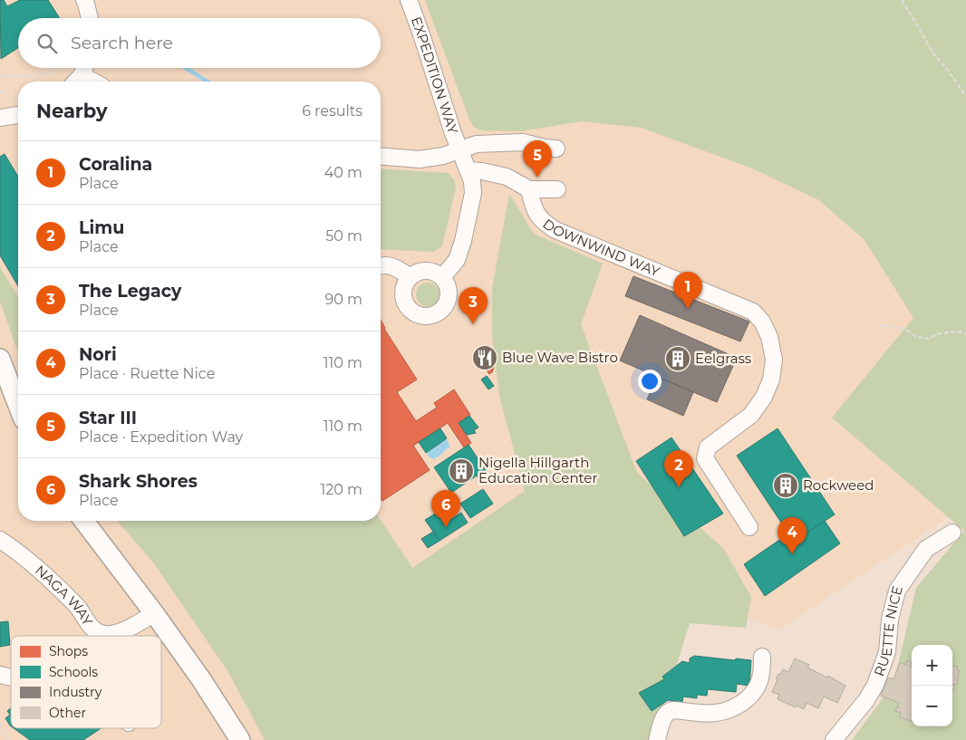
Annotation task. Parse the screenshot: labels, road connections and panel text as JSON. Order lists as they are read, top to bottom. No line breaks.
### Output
{"streets":{"street":["EXPEDITION WAY","DOWNWIND WAY","NAGA WAY","RUETTE NICE"]},"places":{"restaurant":["Blue Wave Bistro"],"building":["Eelgrass","Nigella Hillgarth Education Center","Rockweed"]},"legend":["Shops","Schools","Industry","Other"],"page":{"search":"Search here","heading":["Nearby","6 results"],"pins":["5","1","3","2","6","4"],"list":[{"mark":"1","name":"Coralina","note":"Place","value":"40 m"},{"mark":"2","name":"Limu","note":"Place","value":"50 m"},{"mark":"3","name":"The Legacy","note":"Place","value":"90 m"},{"mark":"4","name":"Nori","note":"Place · Ruette Nice","value":"110 m"},{"mark":"5","name":"Star III","note":"Place · Expedition Way","value":"110 m"},{"mark":"6","name":"Shark Shores","note":"Place","value":"120 m"}],"map_buttons":["+","−"]}}
